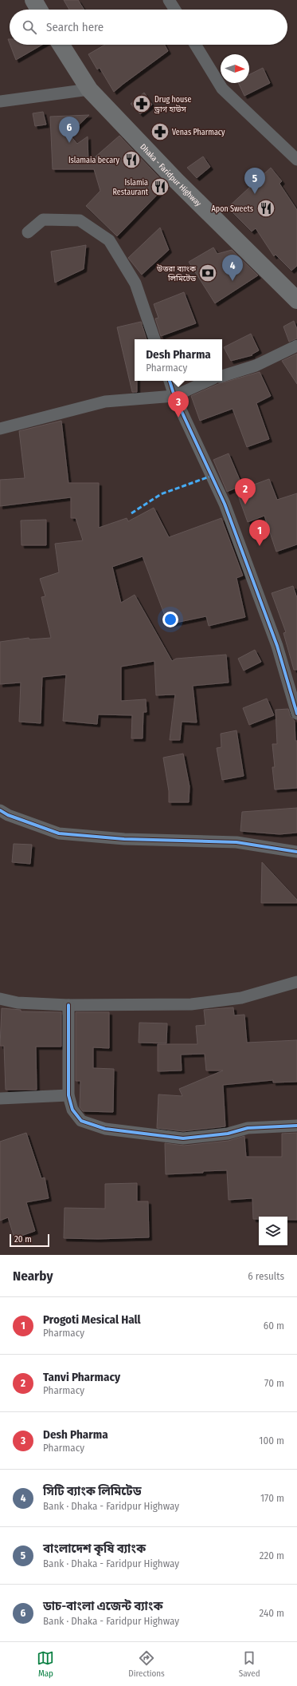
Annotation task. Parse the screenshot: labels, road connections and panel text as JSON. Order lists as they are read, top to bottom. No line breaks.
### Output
{"streets":{"highway":["Dhaka - Faridpur Highway"]},"places":{"pharmacy":["Drug house ড্রাগ হাউস","Venas Pharmacy"],"restaurant":["Islamaia becary","Islamia Restaurant","Apon Sweets"],"bank":["উত্তরা ব্যাংক লিমিটেড"]},"scale_bar":"20 m","north":"right","page":{"search":"Search here","pins":["6","5","4","3","2","1"],"popup":["Desh Pharma","Pharmacy"],"scale":"20 m","heading":["Nearby","6 results"],"list":[{"mark":"1","name":"Progoti Mesical Hall","note":"Pharmacy","value":"60 m"},{"mark":"2","name":"Tanvi Pharmacy","note":"Pharmacy","value":"70 m"},{"mark":"3","name":"Desh Pharma","note":"Pharmacy","value":"100 m"},{"mark":"4","name":"সিটি ব্যাংক লিমিটেড","note":"Bank · Dhaka - Faridpur Highway","value":"170 m"},{"mark":"5","name":"বাংলাদেশ কৃষি ব্যাংক","note":"Bank · Dhaka - Faridpur Highway","value":"220 m"},{"mark":"6","name":"ডাচ-বাংলা এজেন্ট ব্যাংক","note":"Bank · Dhaka - Faridpur Highway","value":"240 m"}],"nav":["Map","Directions","Saved"]}}
